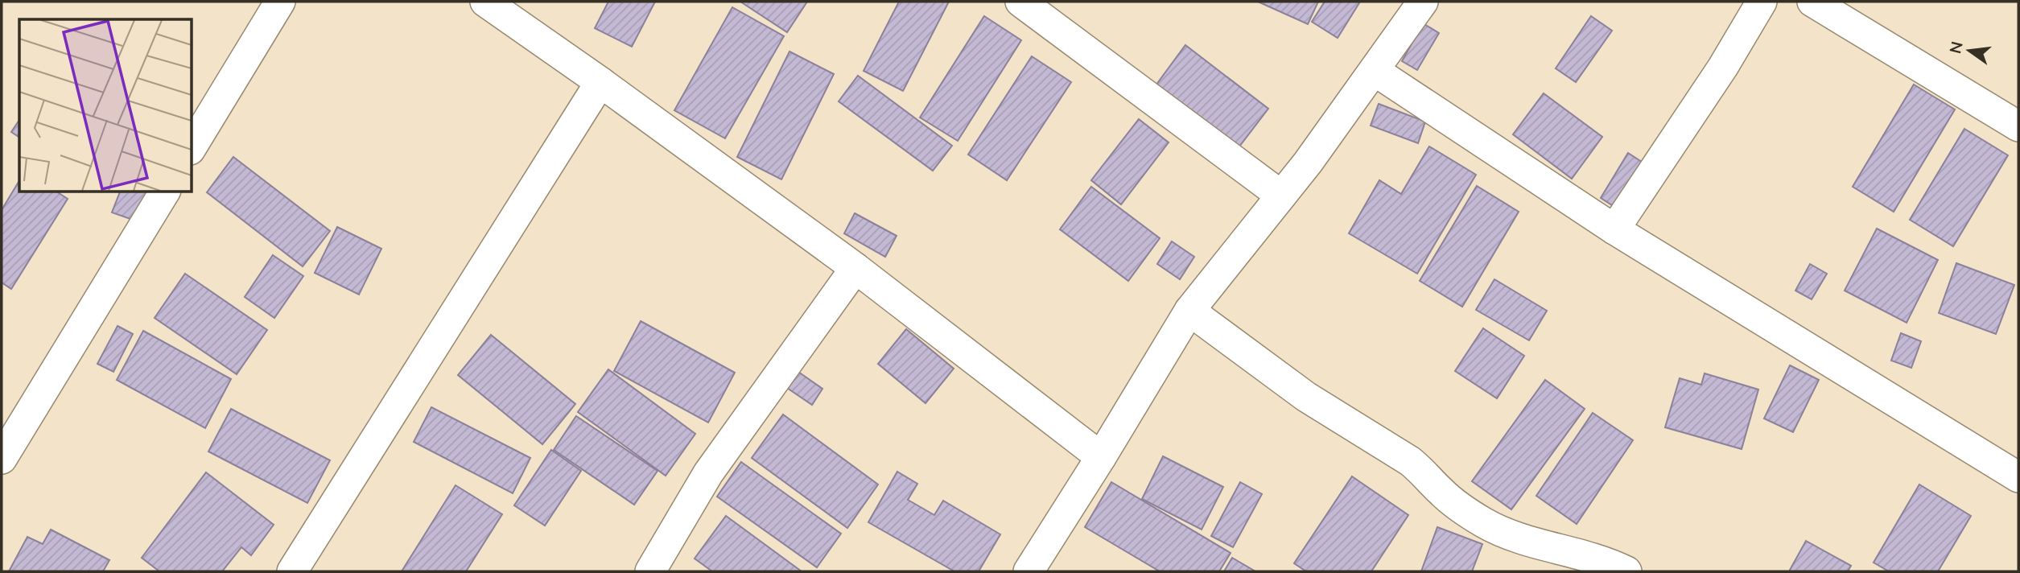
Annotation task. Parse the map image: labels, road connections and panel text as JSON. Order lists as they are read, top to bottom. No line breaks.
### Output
{"north":"left"}
